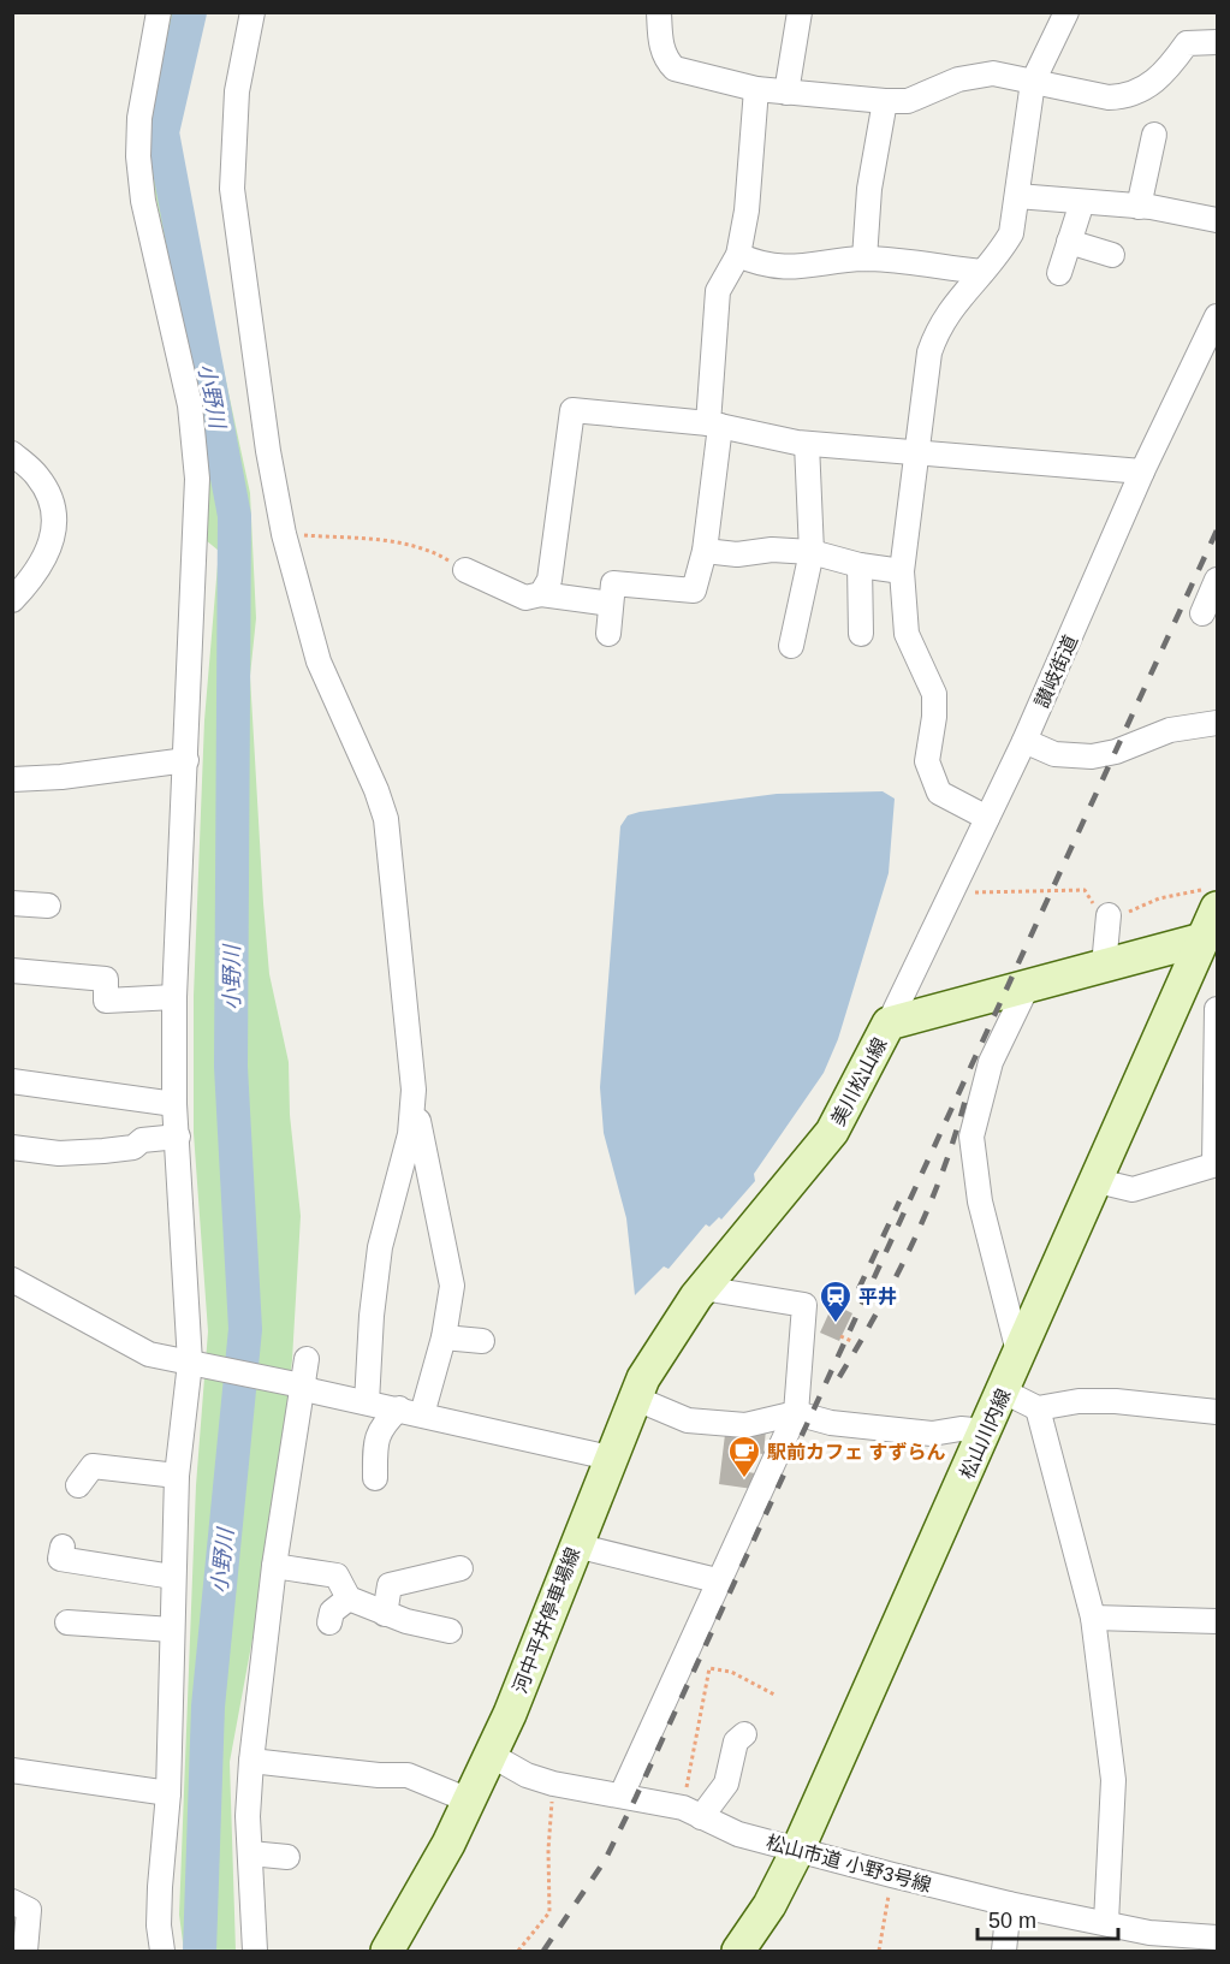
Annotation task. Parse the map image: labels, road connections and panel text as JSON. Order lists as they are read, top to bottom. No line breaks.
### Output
{"streets":{"main road":["美川松山線","松山川内線","河中平井停車場線"],"street":["讃岐街道","松山市道 小野3号線"]},"crossings":[["讃岐街道","美川松山線"],["美川松山線","松山川内線"],["美川松山線","河中平井停車場線"],["松山川内線","松山市道 小野3号線"],["河中平井停車場線","松山市道 小野3号線"]],"water":["小野川"],"places":{"station":["平井"],"cafe":["駅前カフェ すずらん"]},"scale_bar":"50 m"}
